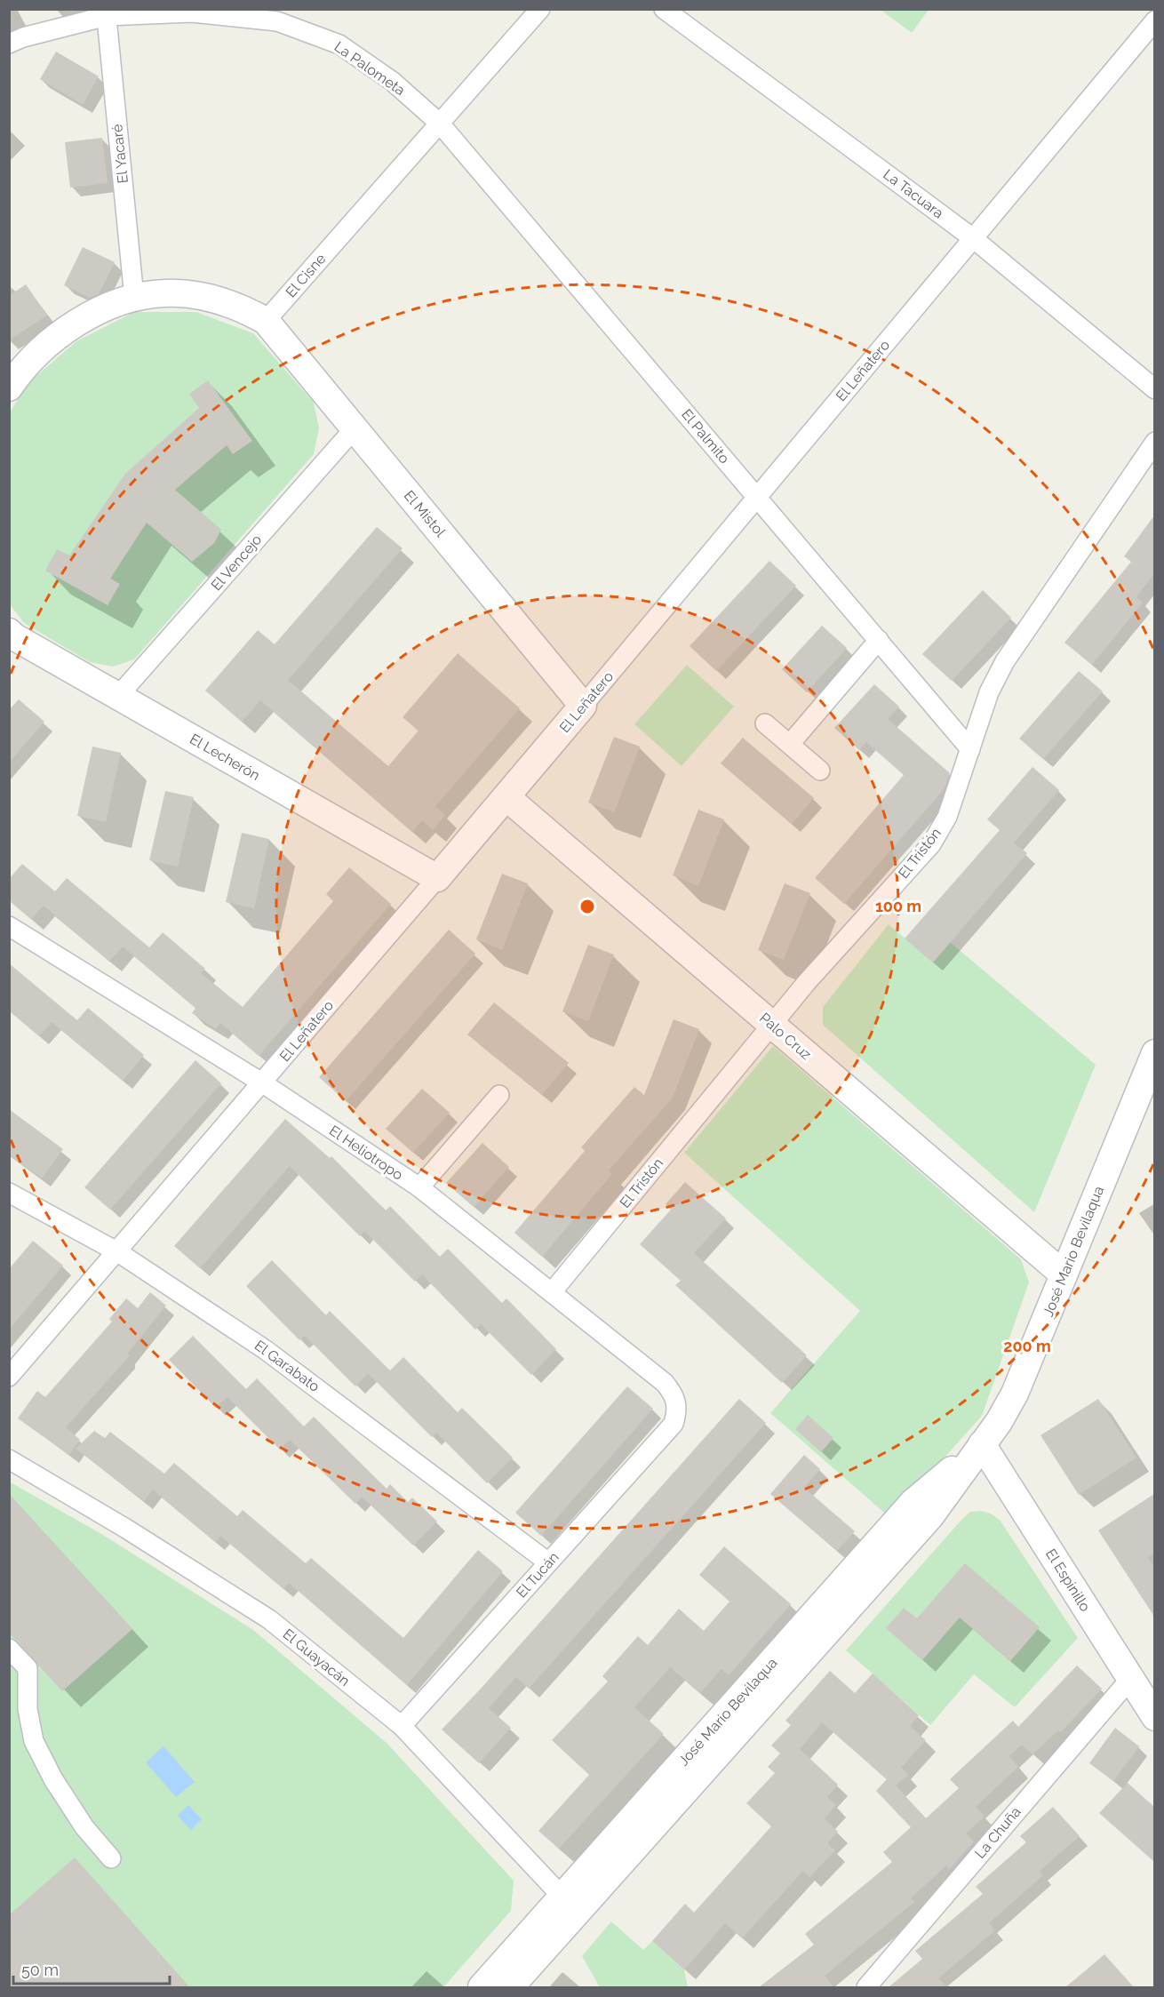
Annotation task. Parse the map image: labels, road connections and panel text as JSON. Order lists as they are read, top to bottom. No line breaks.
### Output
{"streets":{"street":["La Palometa","El Yacaré","La Tacuara","El Cisne","El Leñatero","El Palmito","El Mistol","El Vencejo","El Lecherón","El Tristón","Palo Cruz","El Heliotropo","José Mario Bevilaqua","El Garabato","El Tucán","El Espinillo","El Guayacán","La Chuña"]},"crossings":[["La Palometa","El Yacaré"],["La Palometa","El Cisne"],["La Palometa","El Palmito"],["La Tacuara","El Leñatero"],["El Cisne","El Palmito"],["El Cisne","El Mistol"],["El Leñatero","El Palmito"],["El Leñatero","El Mistol"],["El Leñatero","El Lecherón"],["El Leñatero","Palo Cruz"],["El Leñatero","El Heliotropo"],["El Leñatero","El Garabato"],["El Palmito","El Tristón"],["El Mistol","El Vencejo"],["El Vencejo","El Lecherón"],["El Tristón","Palo Cruz"],["El Tristón","El Heliotropo"],["Palo Cruz","José Mario Bevilaqua"],["El Heliotropo","El Tucán"],["José Mario Bevilaqua","El Espinillo"],["José Mario Bevilaqua","El Guayacán"],["El Garabato","El Tucán"],["El Tucán","El Guayacán"],["El Espinillo","La Chuña"]],"scale_bar":"50 m","rings":["100 m","200 m"]}
